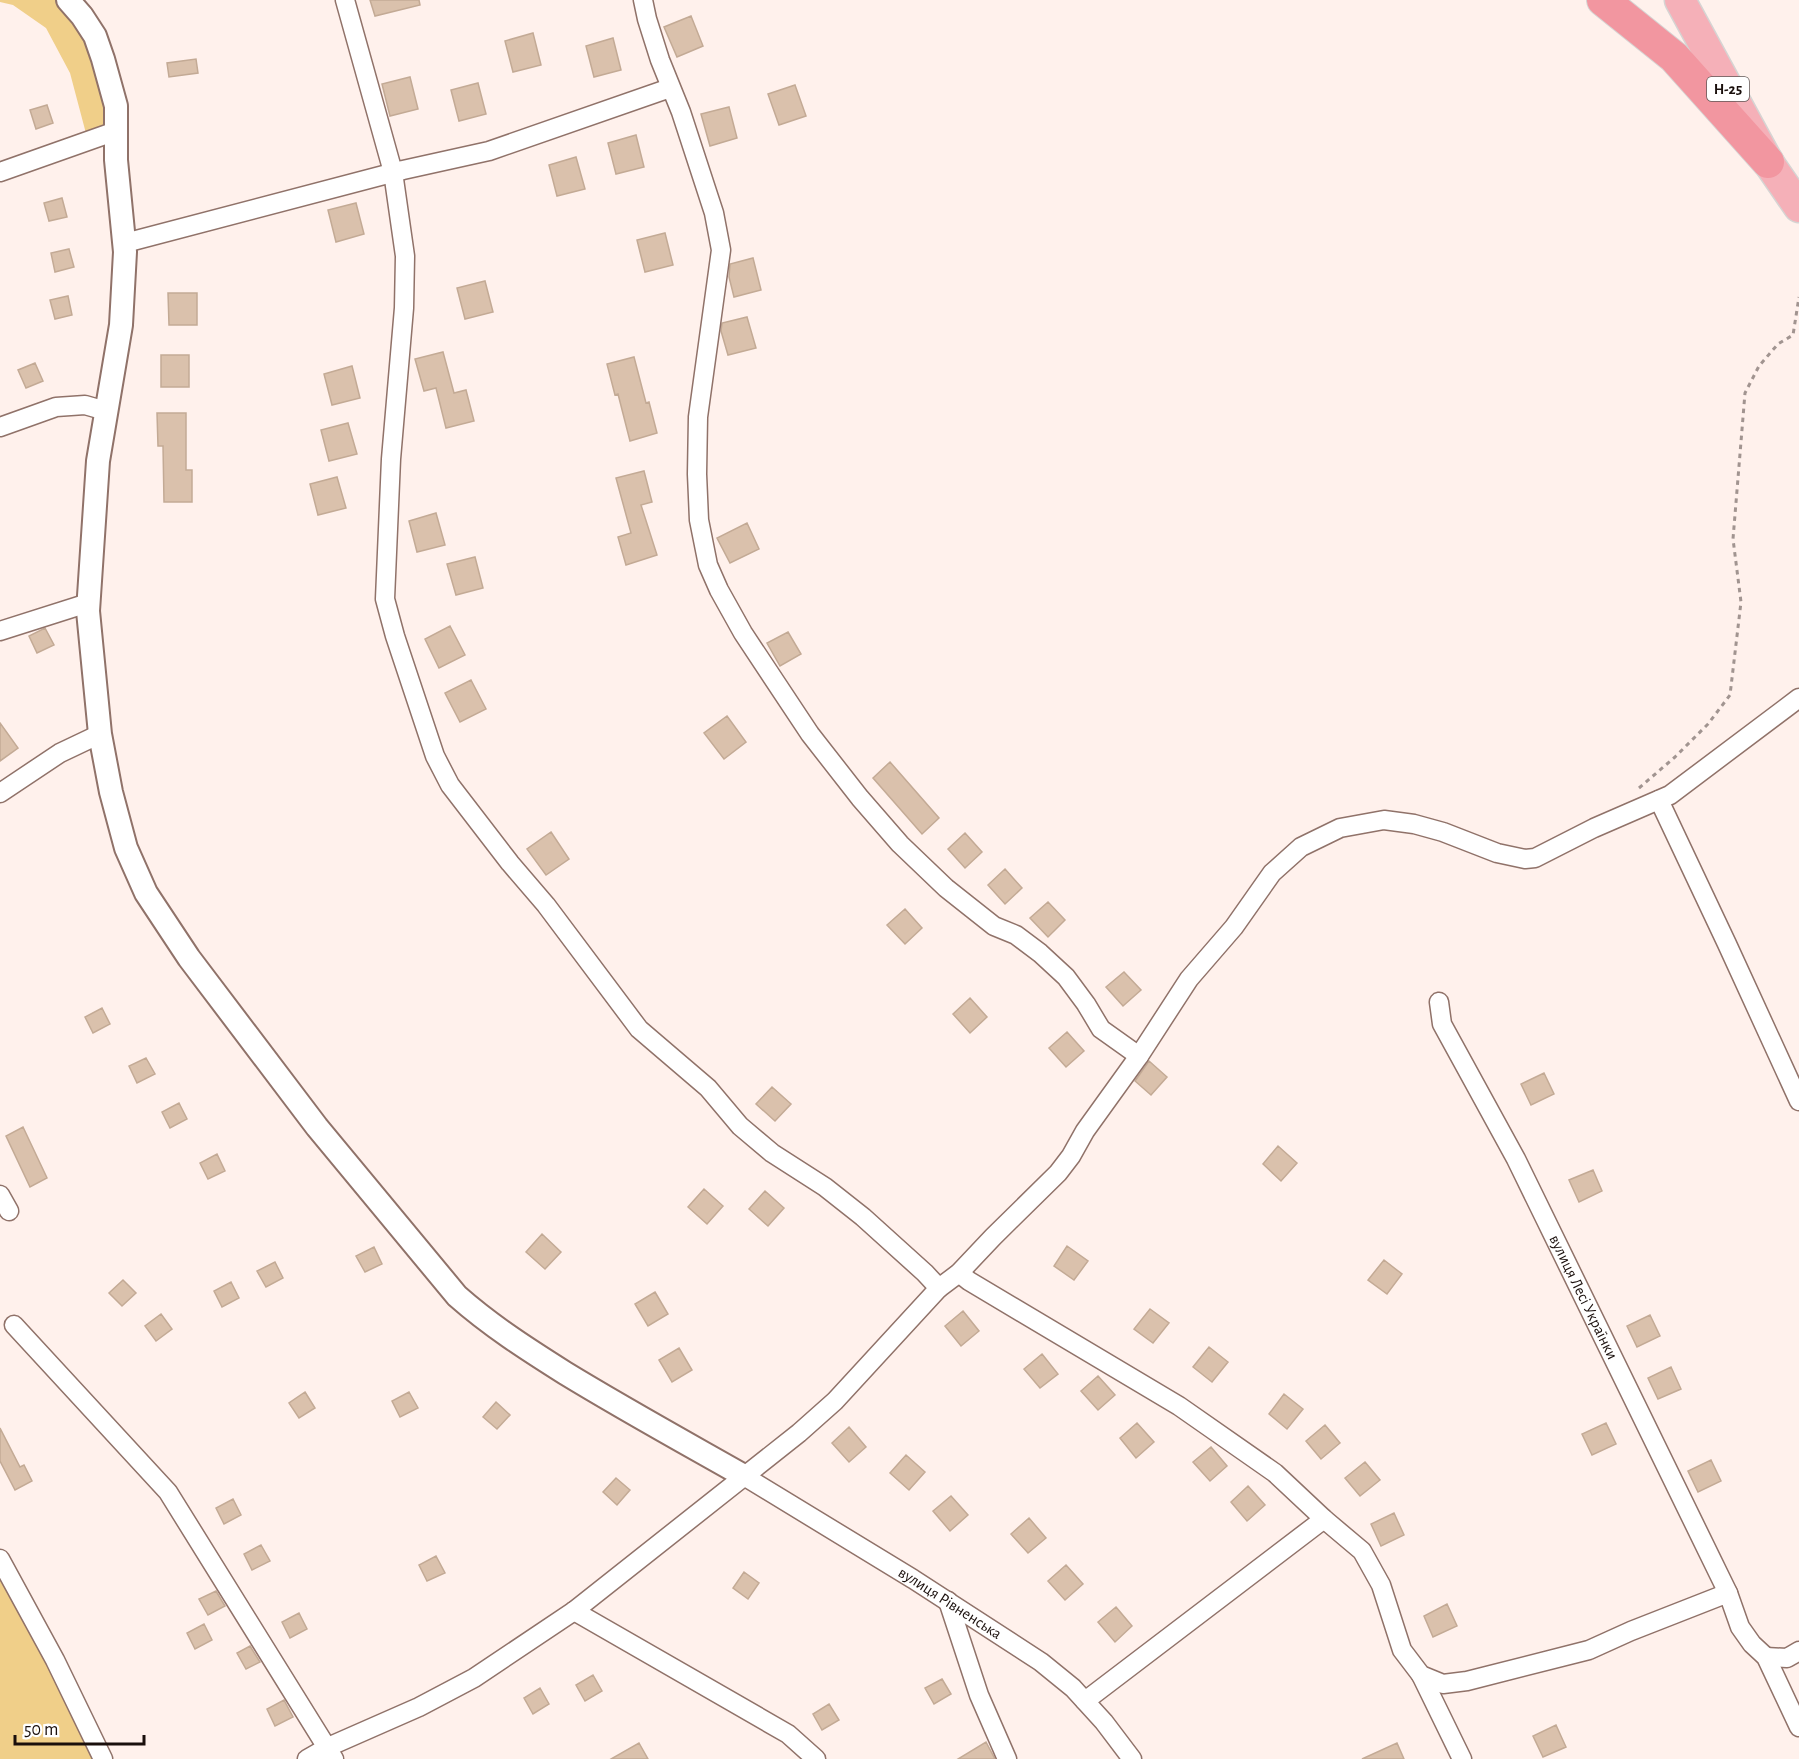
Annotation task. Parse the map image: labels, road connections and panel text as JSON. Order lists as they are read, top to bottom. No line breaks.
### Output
{"streets":{"main road":["Н-25"],"street":["вулиця Лесі Українки","вулиця Рівненська"]},"scale_bar":"50 m"}
